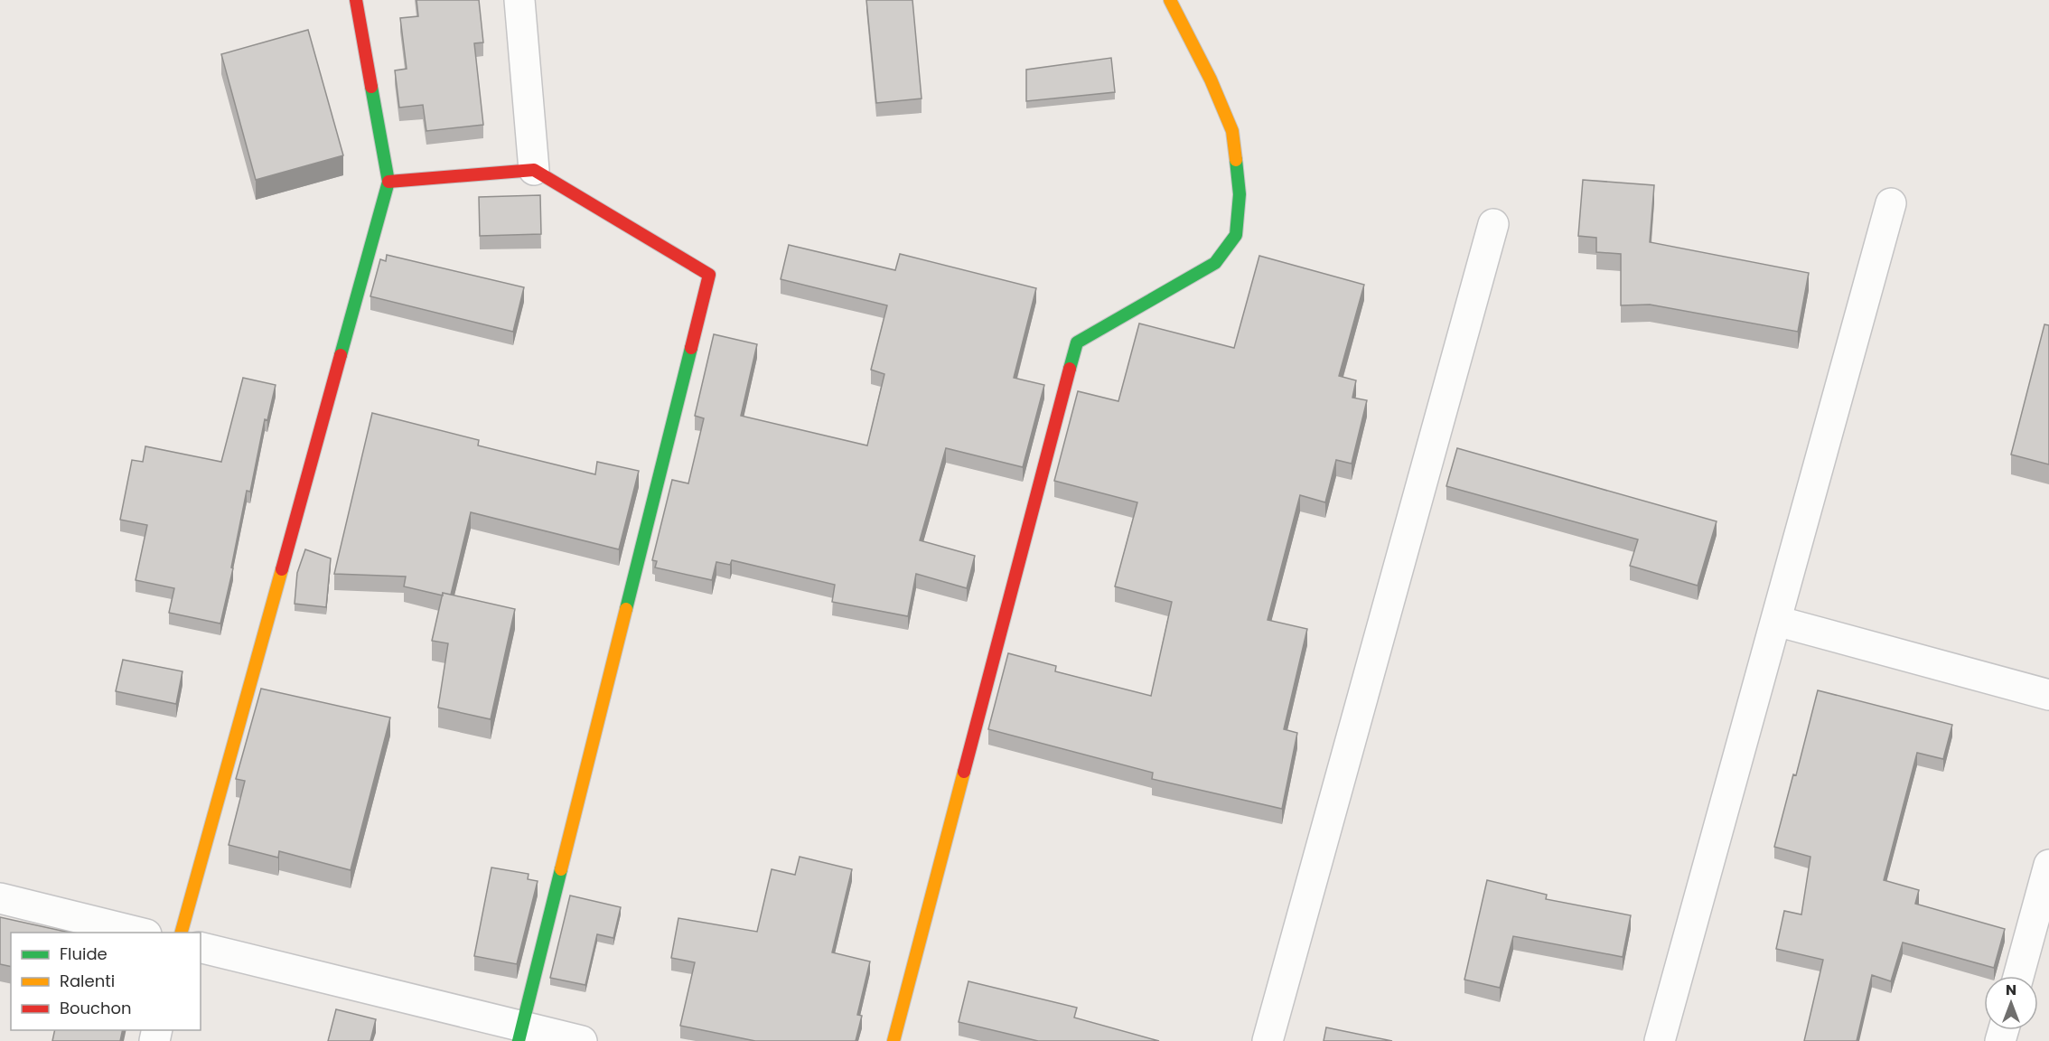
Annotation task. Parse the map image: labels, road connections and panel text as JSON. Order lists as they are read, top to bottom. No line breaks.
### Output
{"legend":["Fluide","Ralenti","Bouchon"],"north":"top"}
